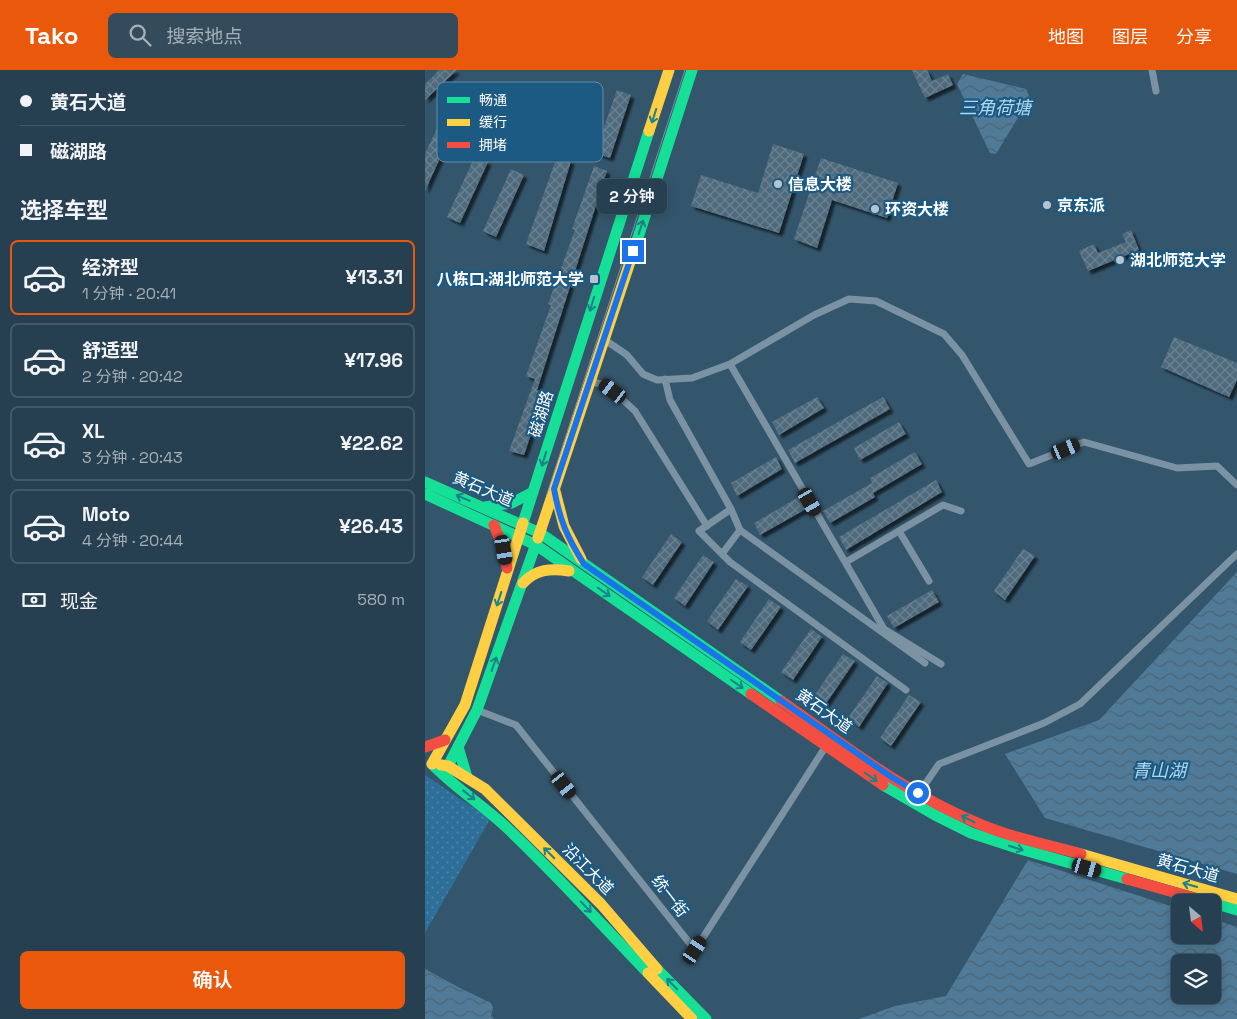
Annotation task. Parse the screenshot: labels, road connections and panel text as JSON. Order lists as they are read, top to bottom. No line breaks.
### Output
{"streets":{"main road":["磁湖路","黄石大道","沿江大道"],"street":["统一街"]},"crossings":[["磁湖路","黄石大道"],["磁湖路","沿江大道"],["黄石大道","统一街"]],"water":["三角荷塘","青山湖"],"places":{"other":["信息大楼","京东派","环资大楼","湖北师范大学"],"transit":["八栋口·湖北师范大学"]},"legend":["畅通","缓行","拥堵"],"north":"bottom right","page":{"header":"Tako","search":"搜索地点","nav":["地图","图层","分享"],"banner":["黄石大道","磁湖路"],"bubble":"2 分钟","heading":"选择车型","list":[{"name":"经济型","note":"1 分钟 · 20:41","value":"¥13.31"},{"name":"舒适型","note":"2 分钟 · 20:42","value":"¥17.96"},{"name":"XL","note":"3 分钟 · 20:43","value":"¥22.62"},{"name":"Moto","note":"4 分钟 · 20:44","value":"¥26.43"}],"pay":["现金","580 m"],"buttons":"确认"}}
